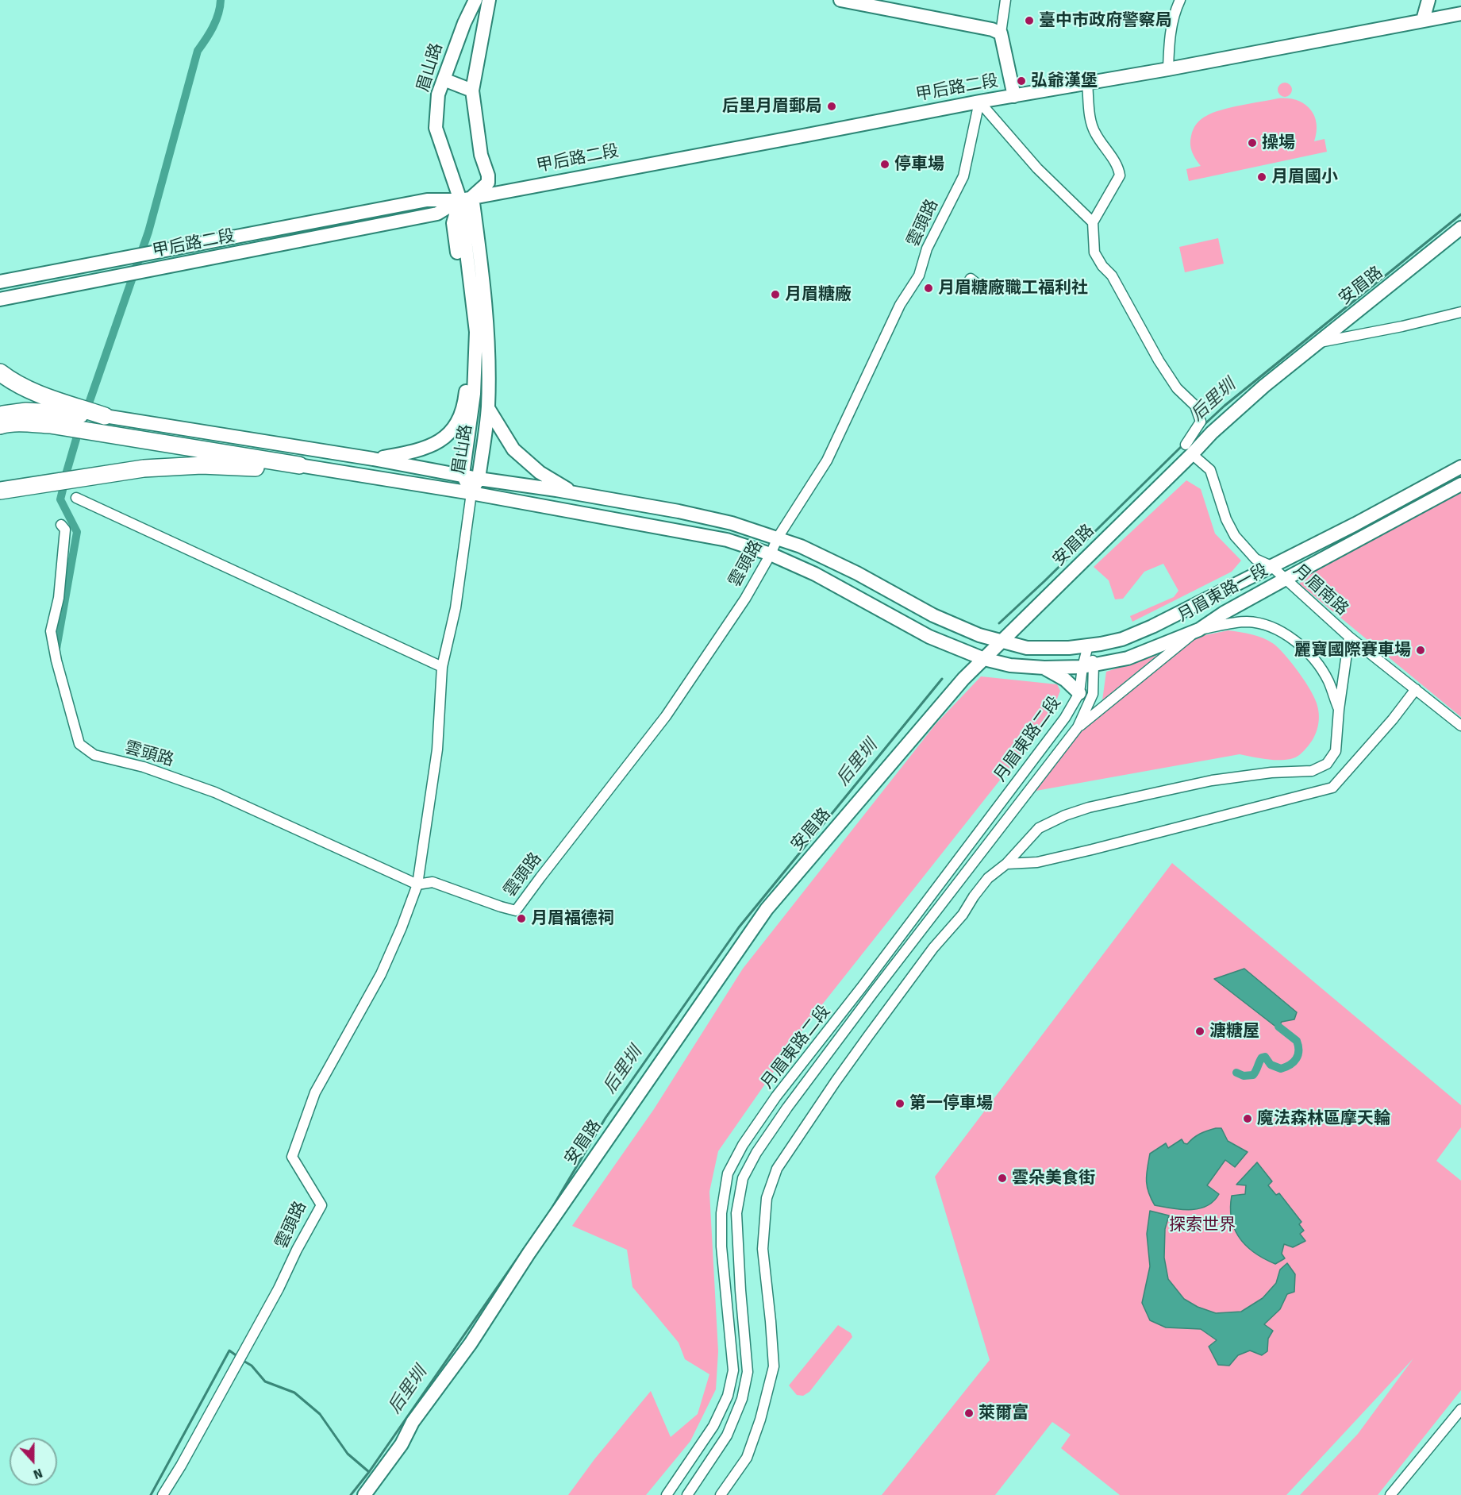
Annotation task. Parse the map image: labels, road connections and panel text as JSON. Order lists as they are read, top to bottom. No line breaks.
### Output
{"streets":{"street":["眉山路","甲后路二段","雲頭路","安眉路","月眉南路","月眉東路一段","月眉東路二段"]},"crossings":[["眉山路","甲后路二段"],["眉山路","雲頭路"],["眉山路","月眉東路一段"],["甲后路二段","雲頭路"],["雲頭路","月眉東路一段"],["安眉路","月眉南路"],["安眉路","月眉東路一段"],["月眉南路","月眉東路一段"],["月眉東路一段","月眉東路二段"]],"water":["后里圳"],"parks":["探索世界"],"places":["臺中市政府警察局","弘爺漢堡","后里月眉郵局","操場","停車場","月眉國小","月眉糖廠職工福利社","月眉糖廠","麗寶國際賽車場","月眉福德祠","溏糖屋","第一停車場","魔法森林區摩天輪","雲朵美食街","萊爾富"],"north":"bottom"}
